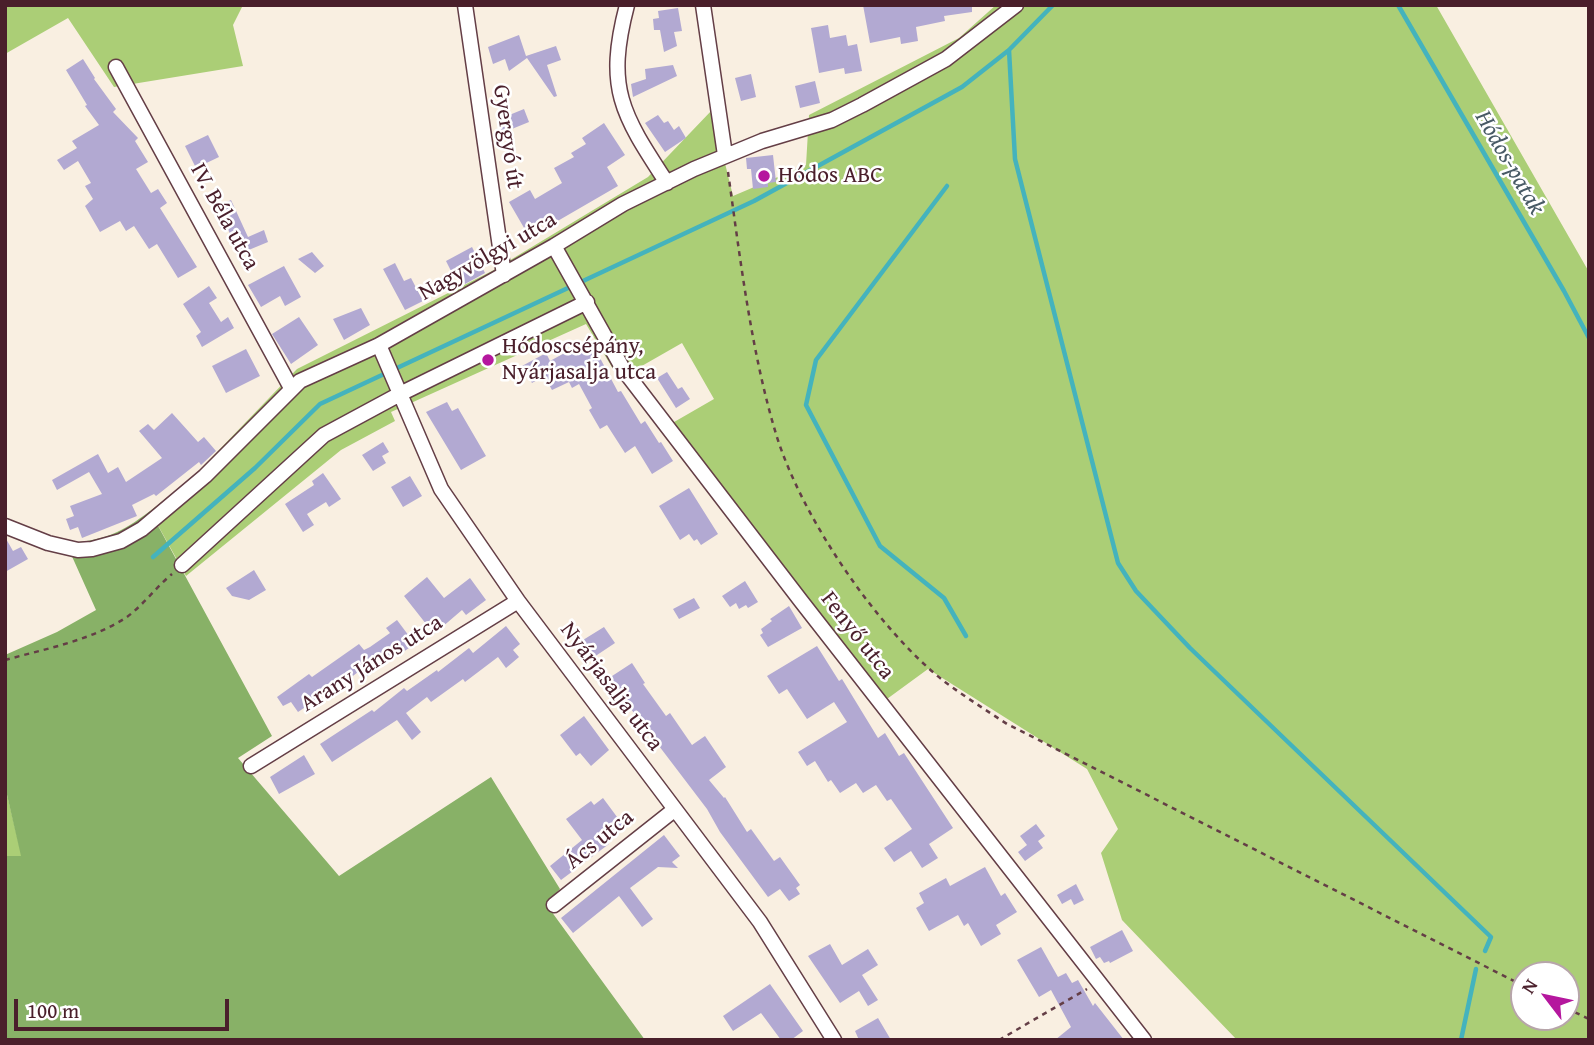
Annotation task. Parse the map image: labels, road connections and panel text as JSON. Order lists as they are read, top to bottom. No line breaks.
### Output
{"streets":{"street":["Gyergyó út","IV. Béla utca","Nagyvölgyi utca","Fenyő utca","Arany János utca","Nyárjasalja utca","Ács utca"]},"crossings":[["Gyergyó út","Nagyvölgyi utca"],["IV. Béla utca","Nagyvölgyi utca"],["Nagyvölgyi utca","Fenyő utca"],["Nagyvölgyi utca","Nyárjasalja utca"],["Arany János utca","Nyárjasalja utca"],["Nyárjasalja utca","Ács utca"]],"water":["Hódos-patak"],"places":["Hódos ABC","Hódoscsépány, Nyárjasalja utca"],"scale_bar":"100 m","north":"top left"}
